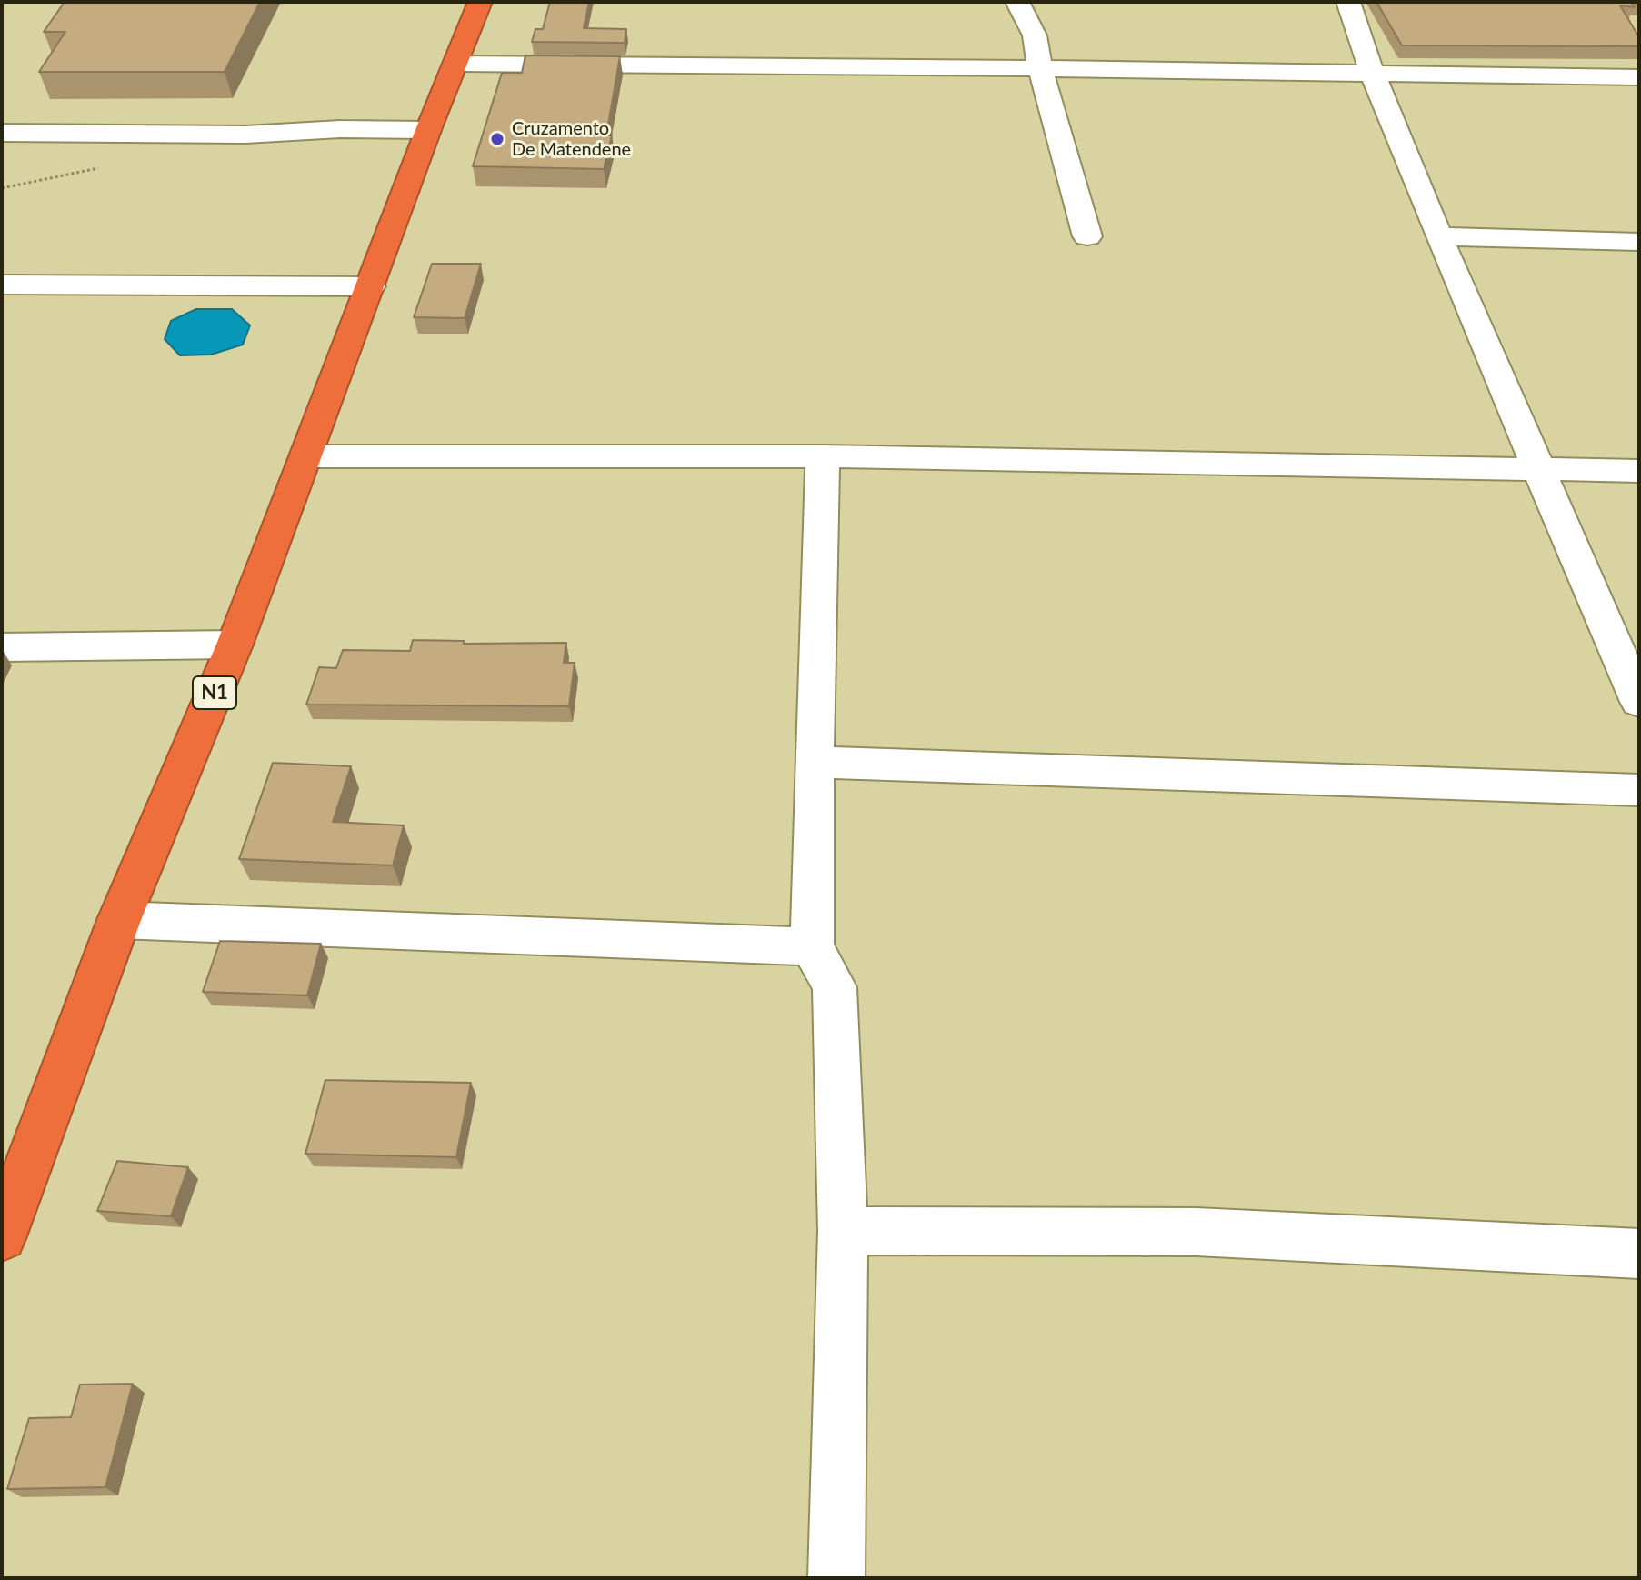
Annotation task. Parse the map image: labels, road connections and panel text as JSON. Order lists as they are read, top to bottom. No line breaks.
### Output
{"streets":{"highway":["N1"]},"places":["Cruzamento De Matendene"]}
